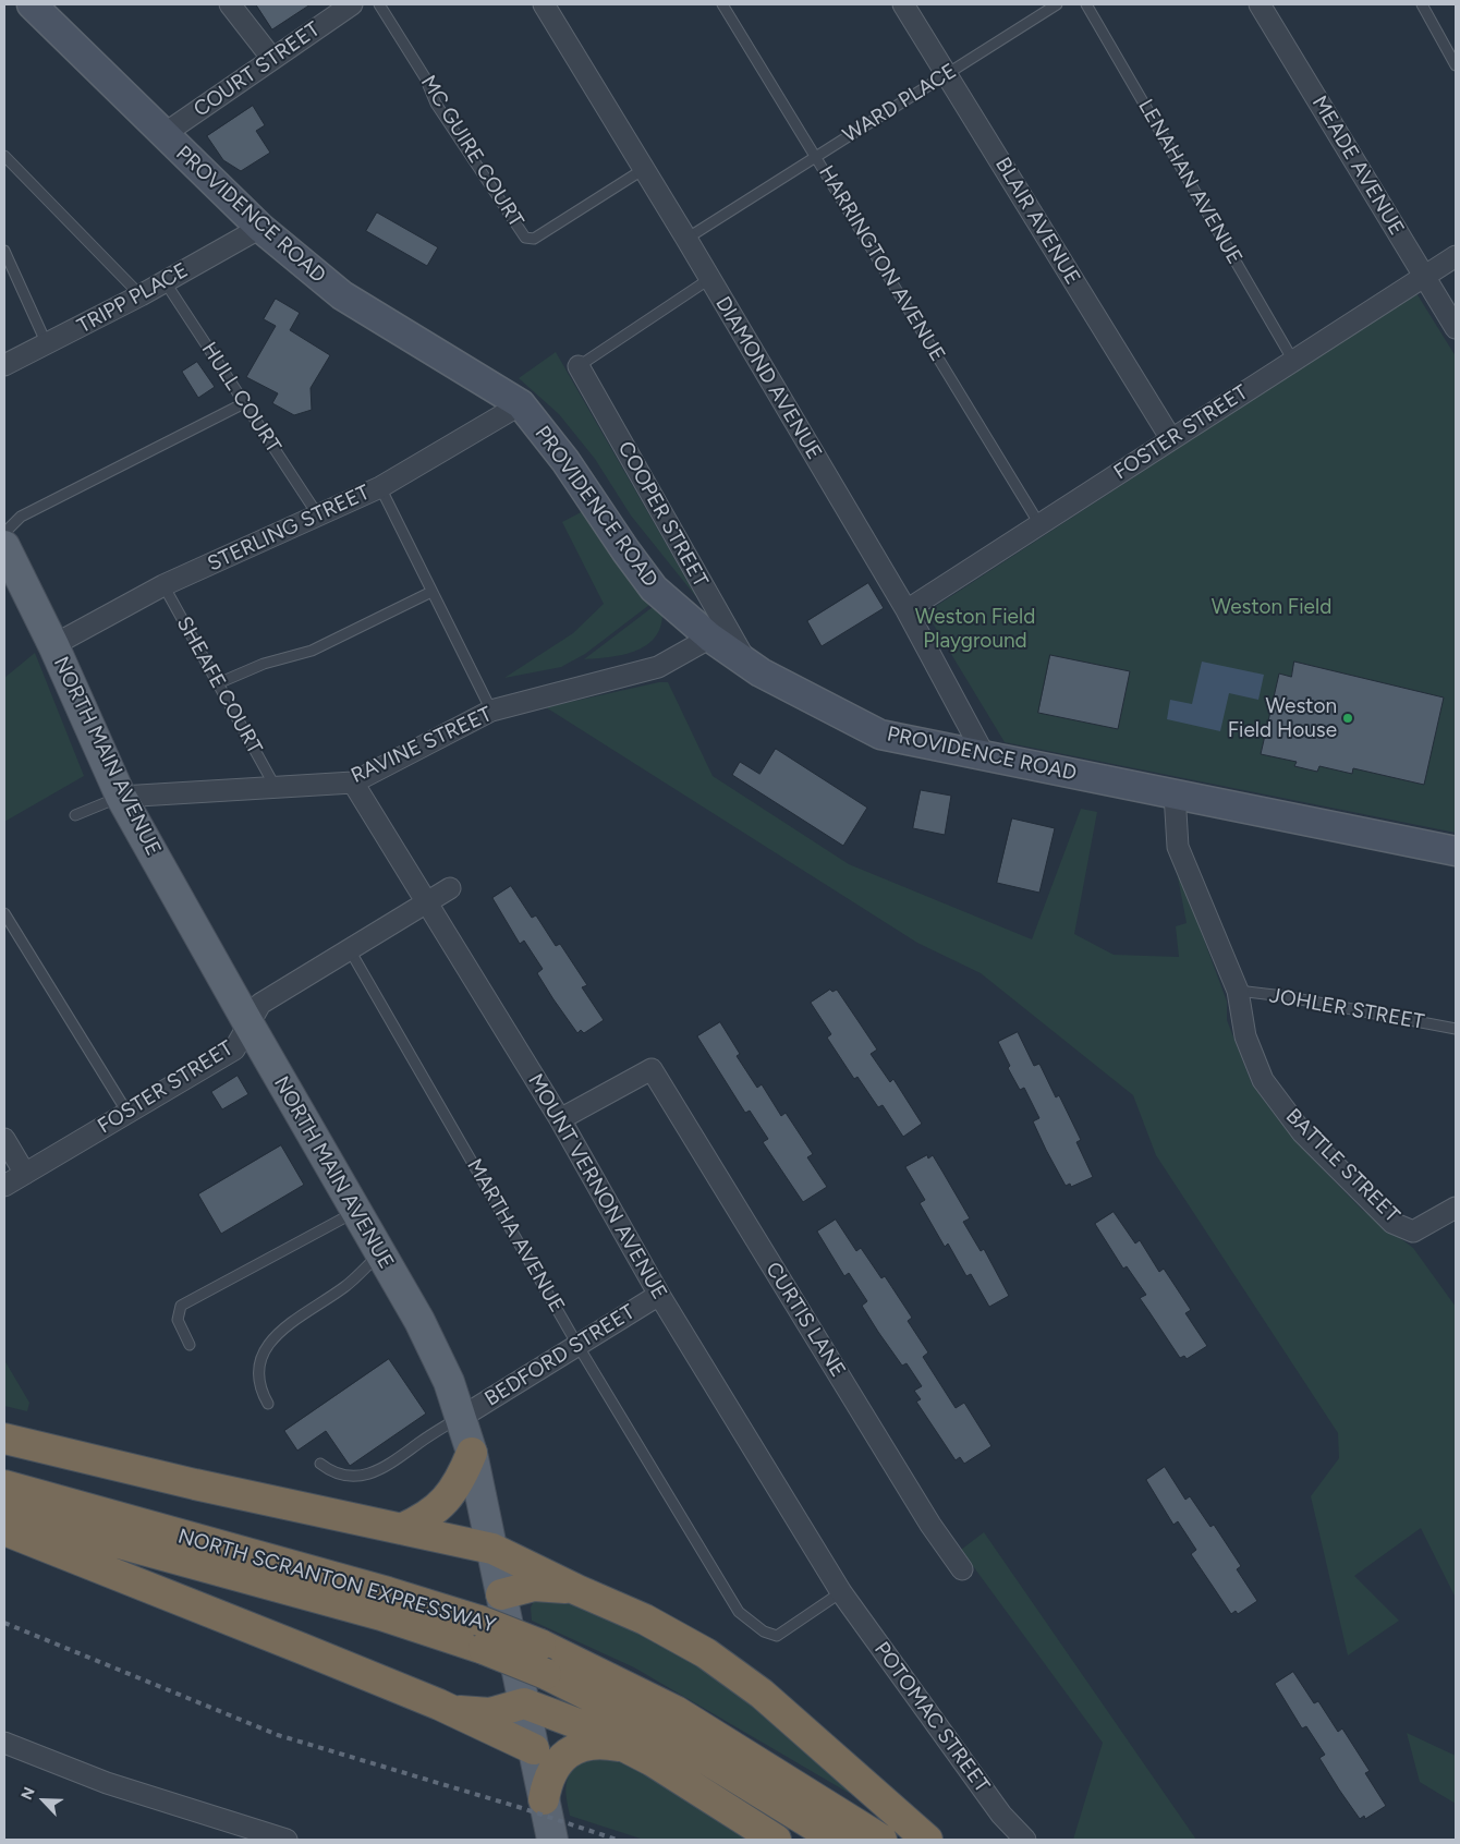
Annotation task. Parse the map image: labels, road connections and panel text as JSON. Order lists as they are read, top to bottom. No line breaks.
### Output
{"streets":{"highway":["NORTH SCRANTON EXPRESSWAY"],"main road":["PROVIDENCE ROAD","NORTH MAIN AVENUE"],"street":["COURT STREET","MEADE AVENUE","BLAIR AVENUE","TRIPP PLACE","DIAMOND AVENUE","FOSTER STREET","COOPER STREET","STERLING STREET","RAVINE STREET","BATTLE STREET","MOUNT VERNON AVENUE","CURTIS LANE","BEDFORD STREET","POTOMAC STREET"],"lane":["WARD PLACE","MC GUIRE COURT","LENAHAN AVENUE","HARRINGTON AVENUE","HULL COURT","SHEAFE COURT","JOHLER STREET","MARTHA AVENUE"]},"crossings":[["COURT STREET","PROVIDENCE ROAD"],["WARD PLACE","BLAIR AVENUE"],["WARD PLACE","HARRINGTON AVENUE"],["WARD PLACE","DIAMOND AVENUE"],["MC GUIRE COURT","DIAMOND AVENUE"],["MEADE AVENUE","FOSTER STREET"],["LENAHAN AVENUE","FOSTER STREET"],["PROVIDENCE ROAD","TRIPP PLACE"],["PROVIDENCE ROAD","DIAMOND AVENUE"],["PROVIDENCE ROAD","COOPER STREET"],["PROVIDENCE ROAD","STERLING STREET"],["PROVIDENCE ROAD","RAVINE STREET"],["BLAIR AVENUE","FOSTER STREET"],["HARRINGTON AVENUE","FOSTER STREET"],["TRIPP PLACE","HULL COURT"],["DIAMOND AVENUE","FOSTER STREET"],["HULL COURT","STERLING STREET"],["FOSTER STREET","NORTH MAIN AVENUE"],["FOSTER STREET","MOUNT VERNON AVENUE"],["FOSTER STREET","MARTHA AVENUE"],["STERLING STREET","SHEAFE COURT"],["STERLING STREET","NORTH MAIN AVENUE"],["SHEAFE COURT","RAVINE STREET"],["RAVINE STREET","NORTH MAIN AVENUE"],["RAVINE STREET","MOUNT VERNON AVENUE"],["NORTH MAIN AVENUE","BEDFORD STREET"],["JOHLER STREET","BATTLE STREET"],["MOUNT VERNON AVENUE","MARTHA AVENUE"],["MOUNT VERNON AVENUE","CURTIS LANE"],["MOUNT VERNON AVENUE","BEDFORD STREET"],["MOUNT VERNON AVENUE","POTOMAC STREET"],["MARTHA AVENUE","BEDFORD STREET"],["MARTHA AVENUE","POTOMAC STREET"]],"parks":["Weston Field","Weston Field Playground"],"places":["Weston Field House"],"north":"top left"}
